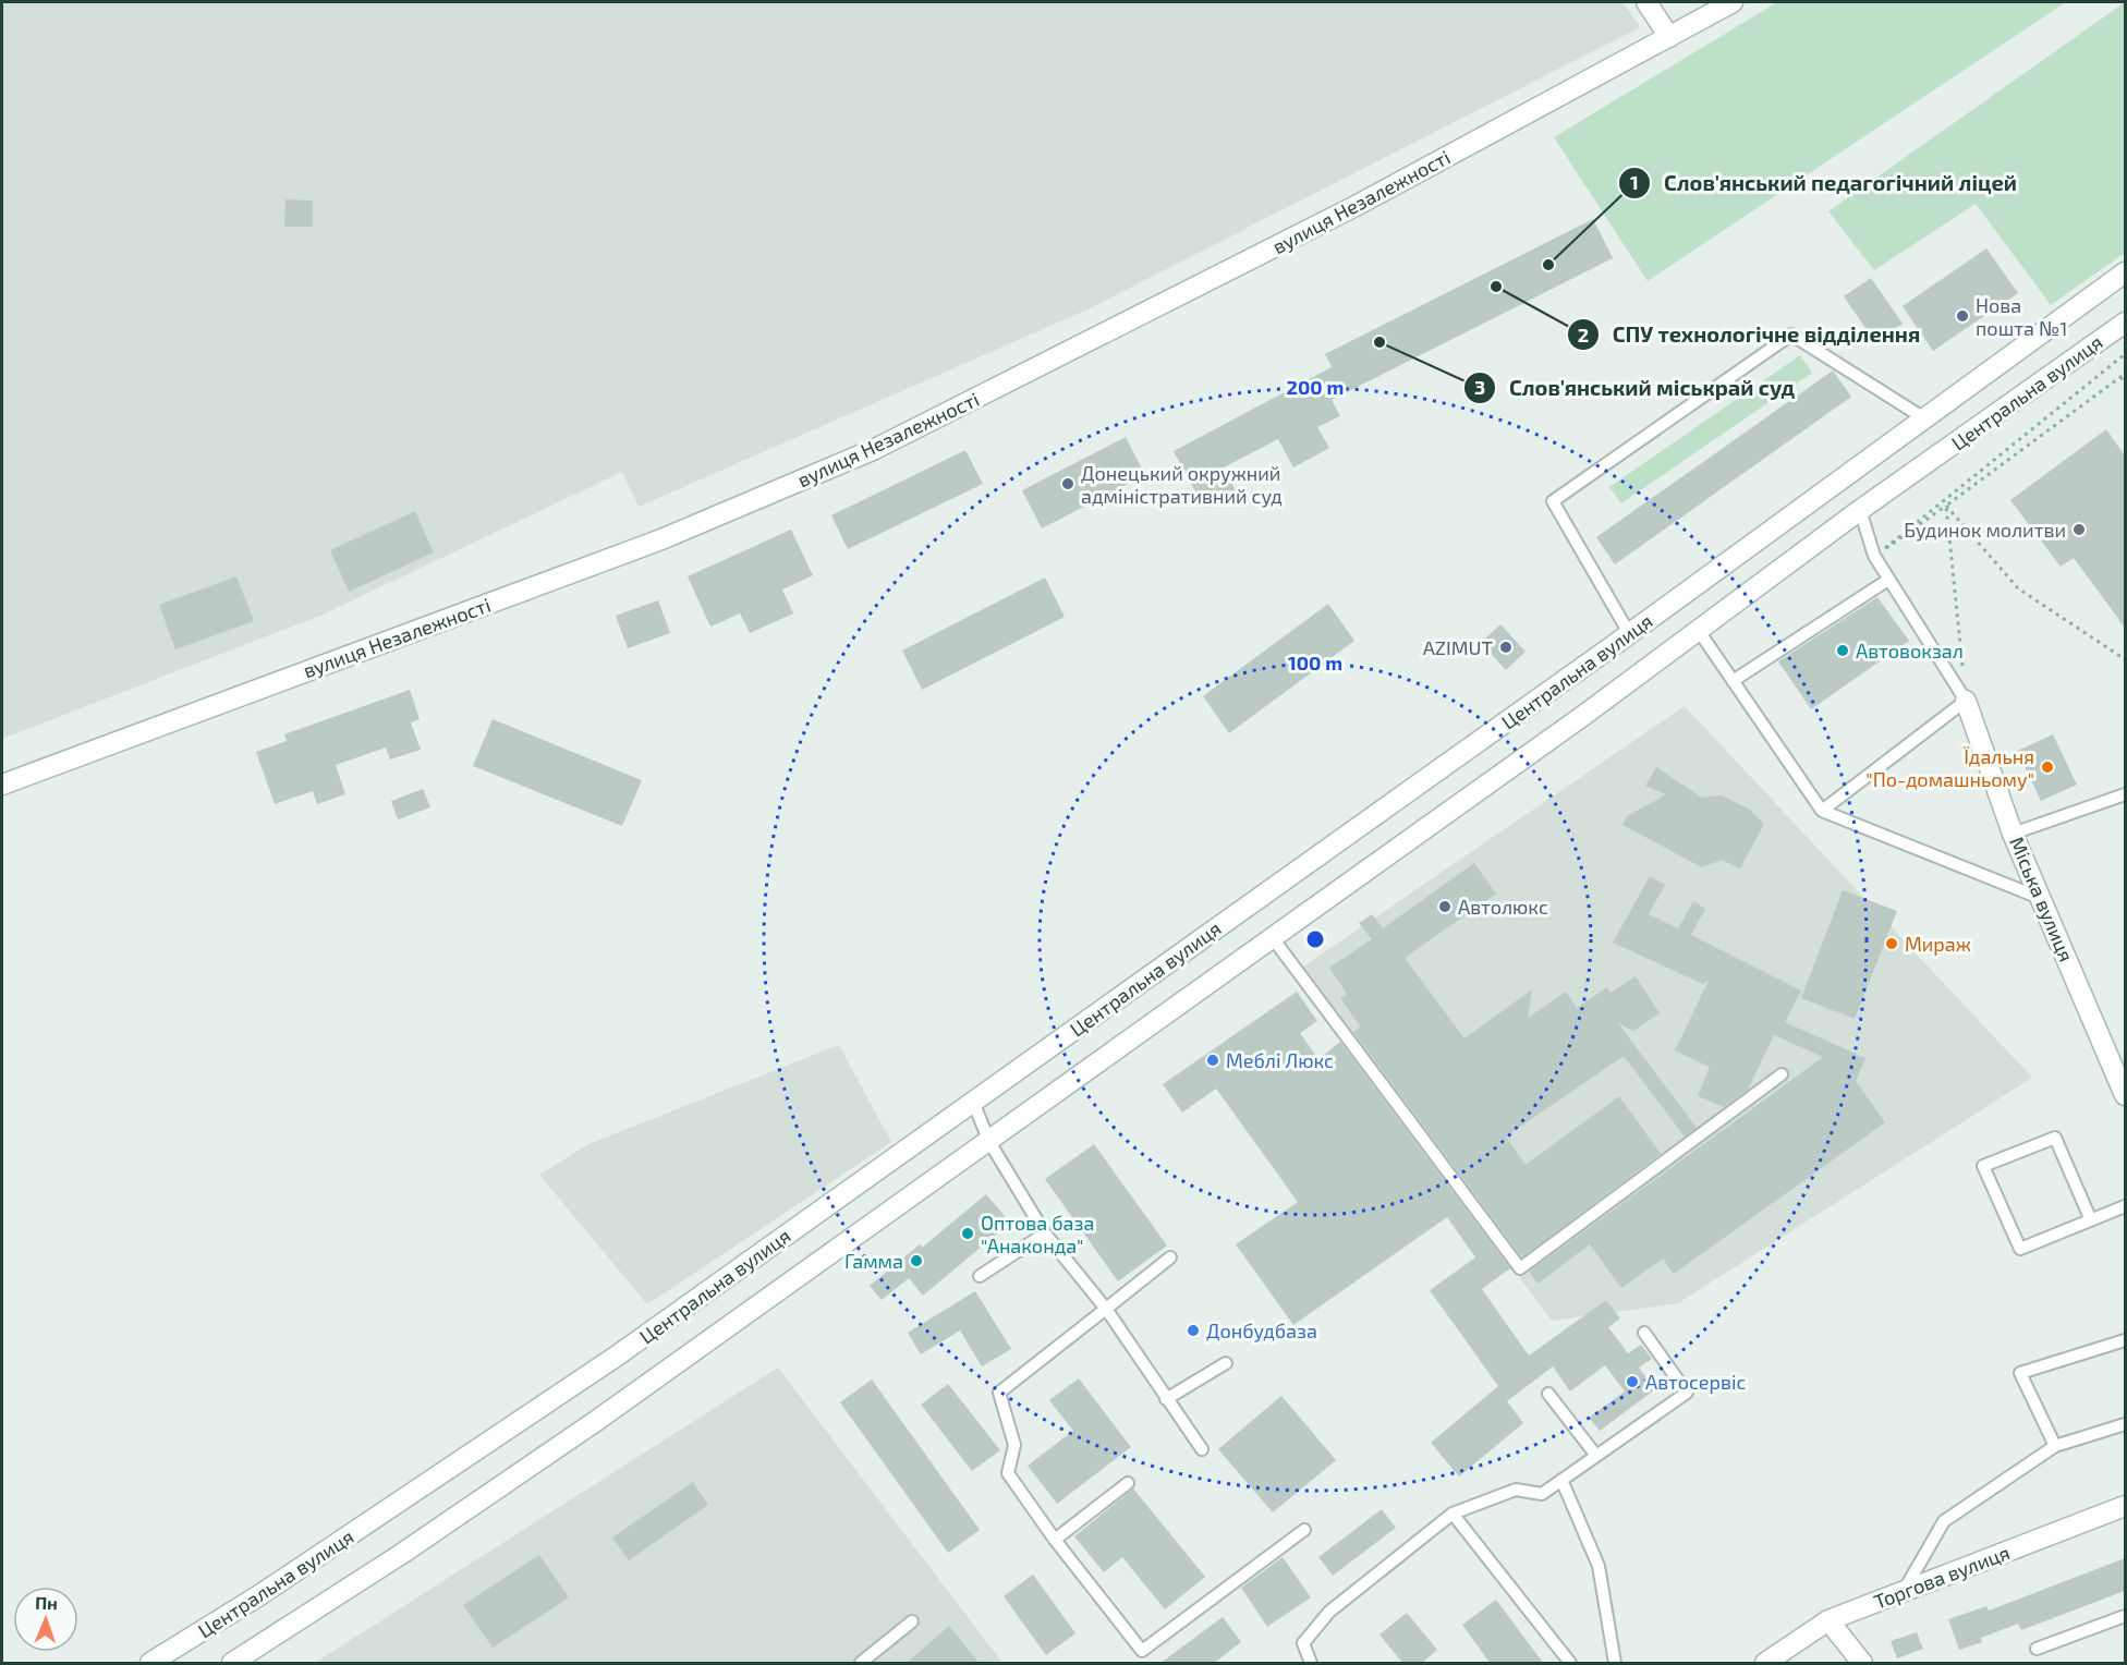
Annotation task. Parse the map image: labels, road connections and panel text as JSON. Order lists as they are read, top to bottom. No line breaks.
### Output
{"streets":{"street":["вулиця Незалежності","Центральна вулиця","Міська вулиця","Торгова вулиця"]},"places":["Слов'янський педагогічний ліцей","СПУ технологічне відділення","Нова пошта №1","Слов'янський міськрай суд","Донецький окружний адміністративний суд","Будинок молитви","AZIMUT","Автовокзал","Їдальня \"По-домашньому\"","Автолюкс","Мираж","Меблі Люкс","Оптова база \"Анаконда\"","Гамма","Донбудбаза","Автосервіс"],"north":"top","rings":["200 m","100 m"]}
